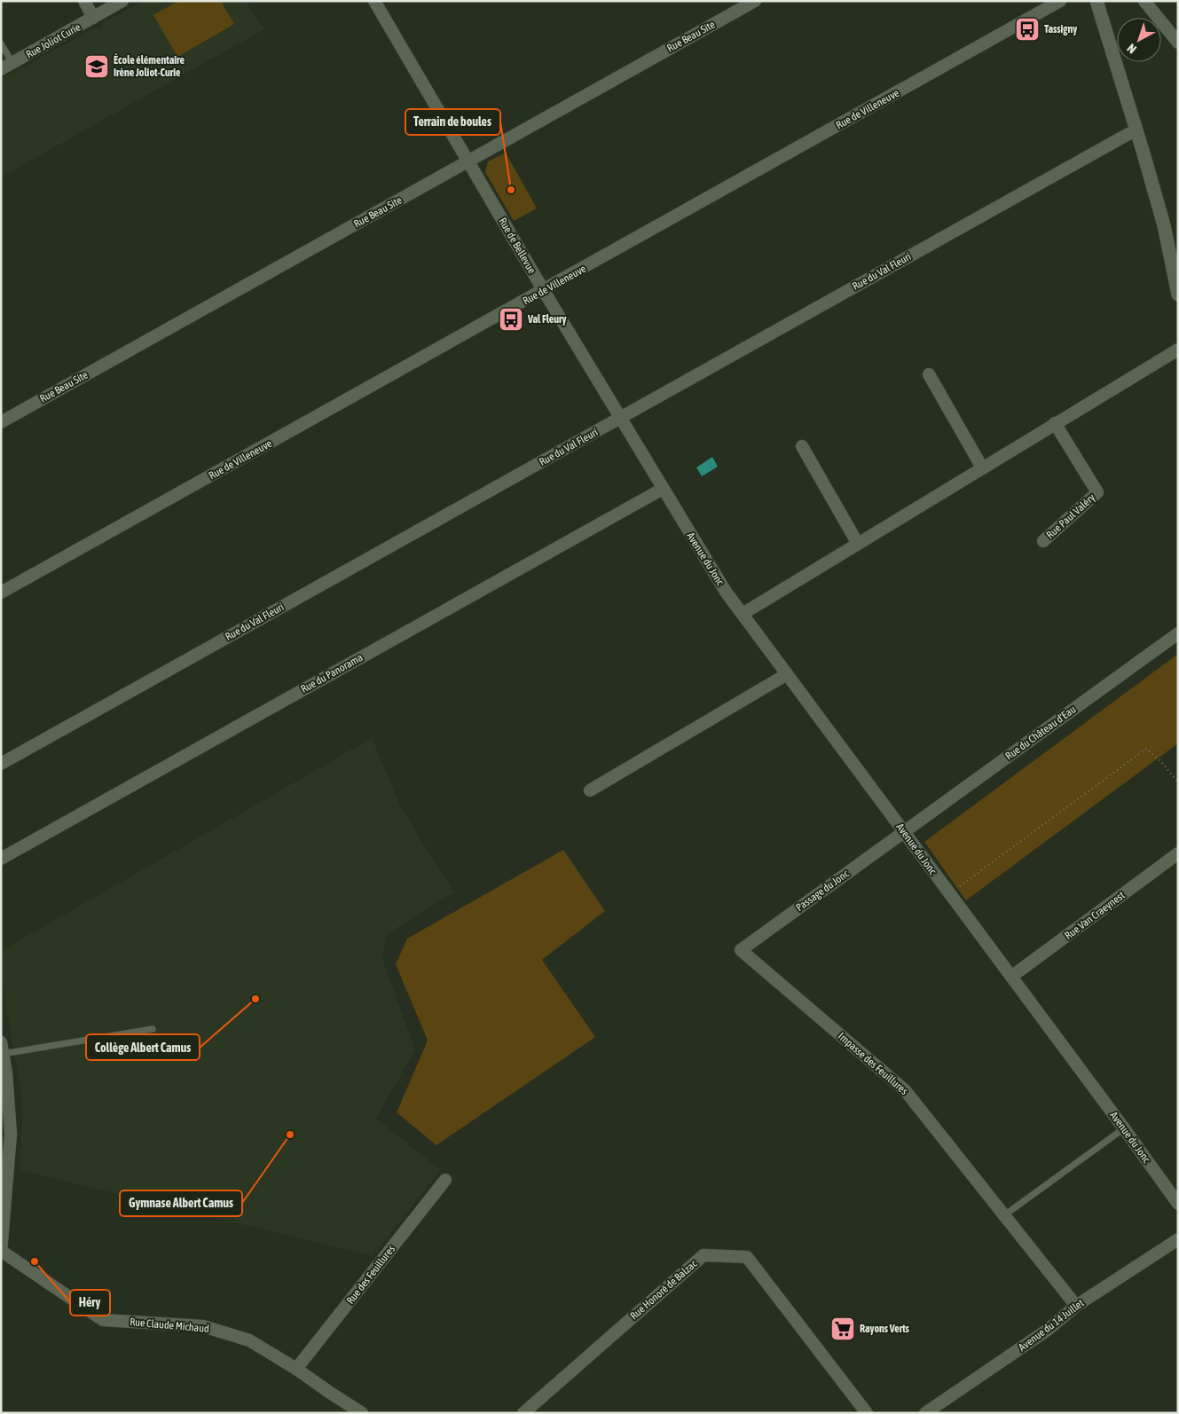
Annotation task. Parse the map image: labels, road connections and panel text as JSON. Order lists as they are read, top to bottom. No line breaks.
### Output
{"streets":{"street":["Rue Beau Site","Rue Joliot Curie","Rue de Villeneuve","Rue de Bellevue","Rue du Val Fleuri","Rue Paul Valéry","Avenue du Jonc","Rue du Panorama","Rue du Château d'Eau","Passage du Jonc","Rue Van Craeynest","Impasse des Feuillures","Rue des Feuillures","Rue Honoré de Balzac","Rue Claude Michaud","Avenue du 14 Juillet"]},"crossings":[["Rue Beau Site","Rue de Bellevue"],["Rue de Villeneuve","Rue de Bellevue"],["Rue de Bellevue","Rue du Val Fleuri"],["Rue de Bellevue","Avenue du Jonc"],["Rue de Bellevue","Rue du Panorama"],["Avenue du Jonc","Rue du Panorama"],["Avenue du Jonc","Rue du Château d'Eau"],["Avenue du Jonc","Passage du Jonc"],["Avenue du Jonc","Rue Van Craeynest"],["Rue du Château d'Eau","Passage du Jonc"],["Passage du Jonc","Impasse des Feuillures"],["Impasse des Feuillures","Avenue du 14 Juillet"],["Rue des Feuillures","Rue Claude Michaud"]],"places":{"bus stop":["Tassigny","Val Fleury"],"school or university":["École élémentaire Irène Joliot-Curie"],"other":["Terrain de boules","Collège Albert Camus","Gymnase Albert Camus","Héry"],"supermarket":["Rayons Verts"]},"north":"bottom left"}
